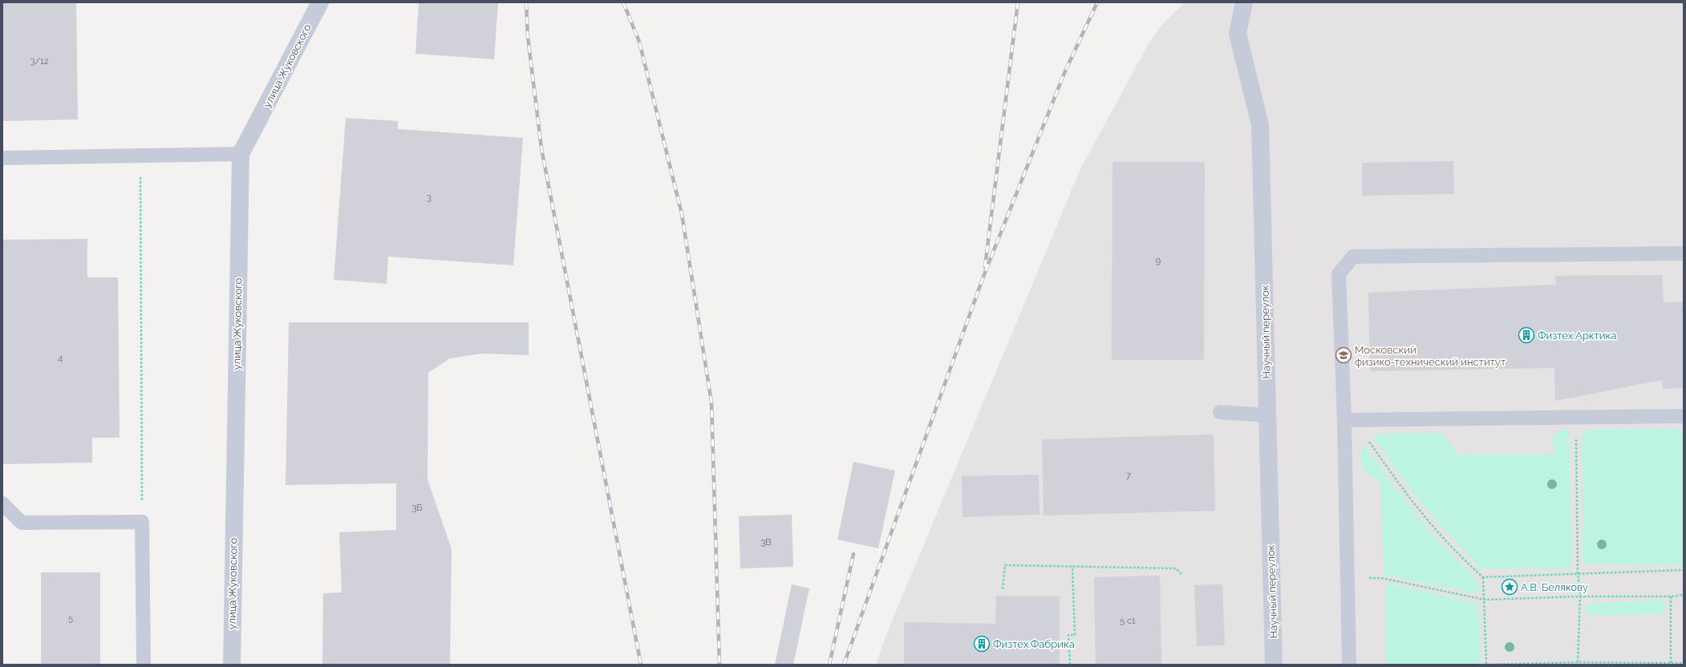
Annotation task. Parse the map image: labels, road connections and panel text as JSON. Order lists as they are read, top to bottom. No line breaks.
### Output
{"streets":{"street":["улица Жуковского","Научный переулок"]},"places":{"building":["Физтех.Арктика","Физтех.Фабрика"],"school or university":["Московский физико-технический институт"],"place":["А.В. Белякову"]},"house_numbers":["3/12","3","9","4","7","3Б","3В","5","5 с1"]}
